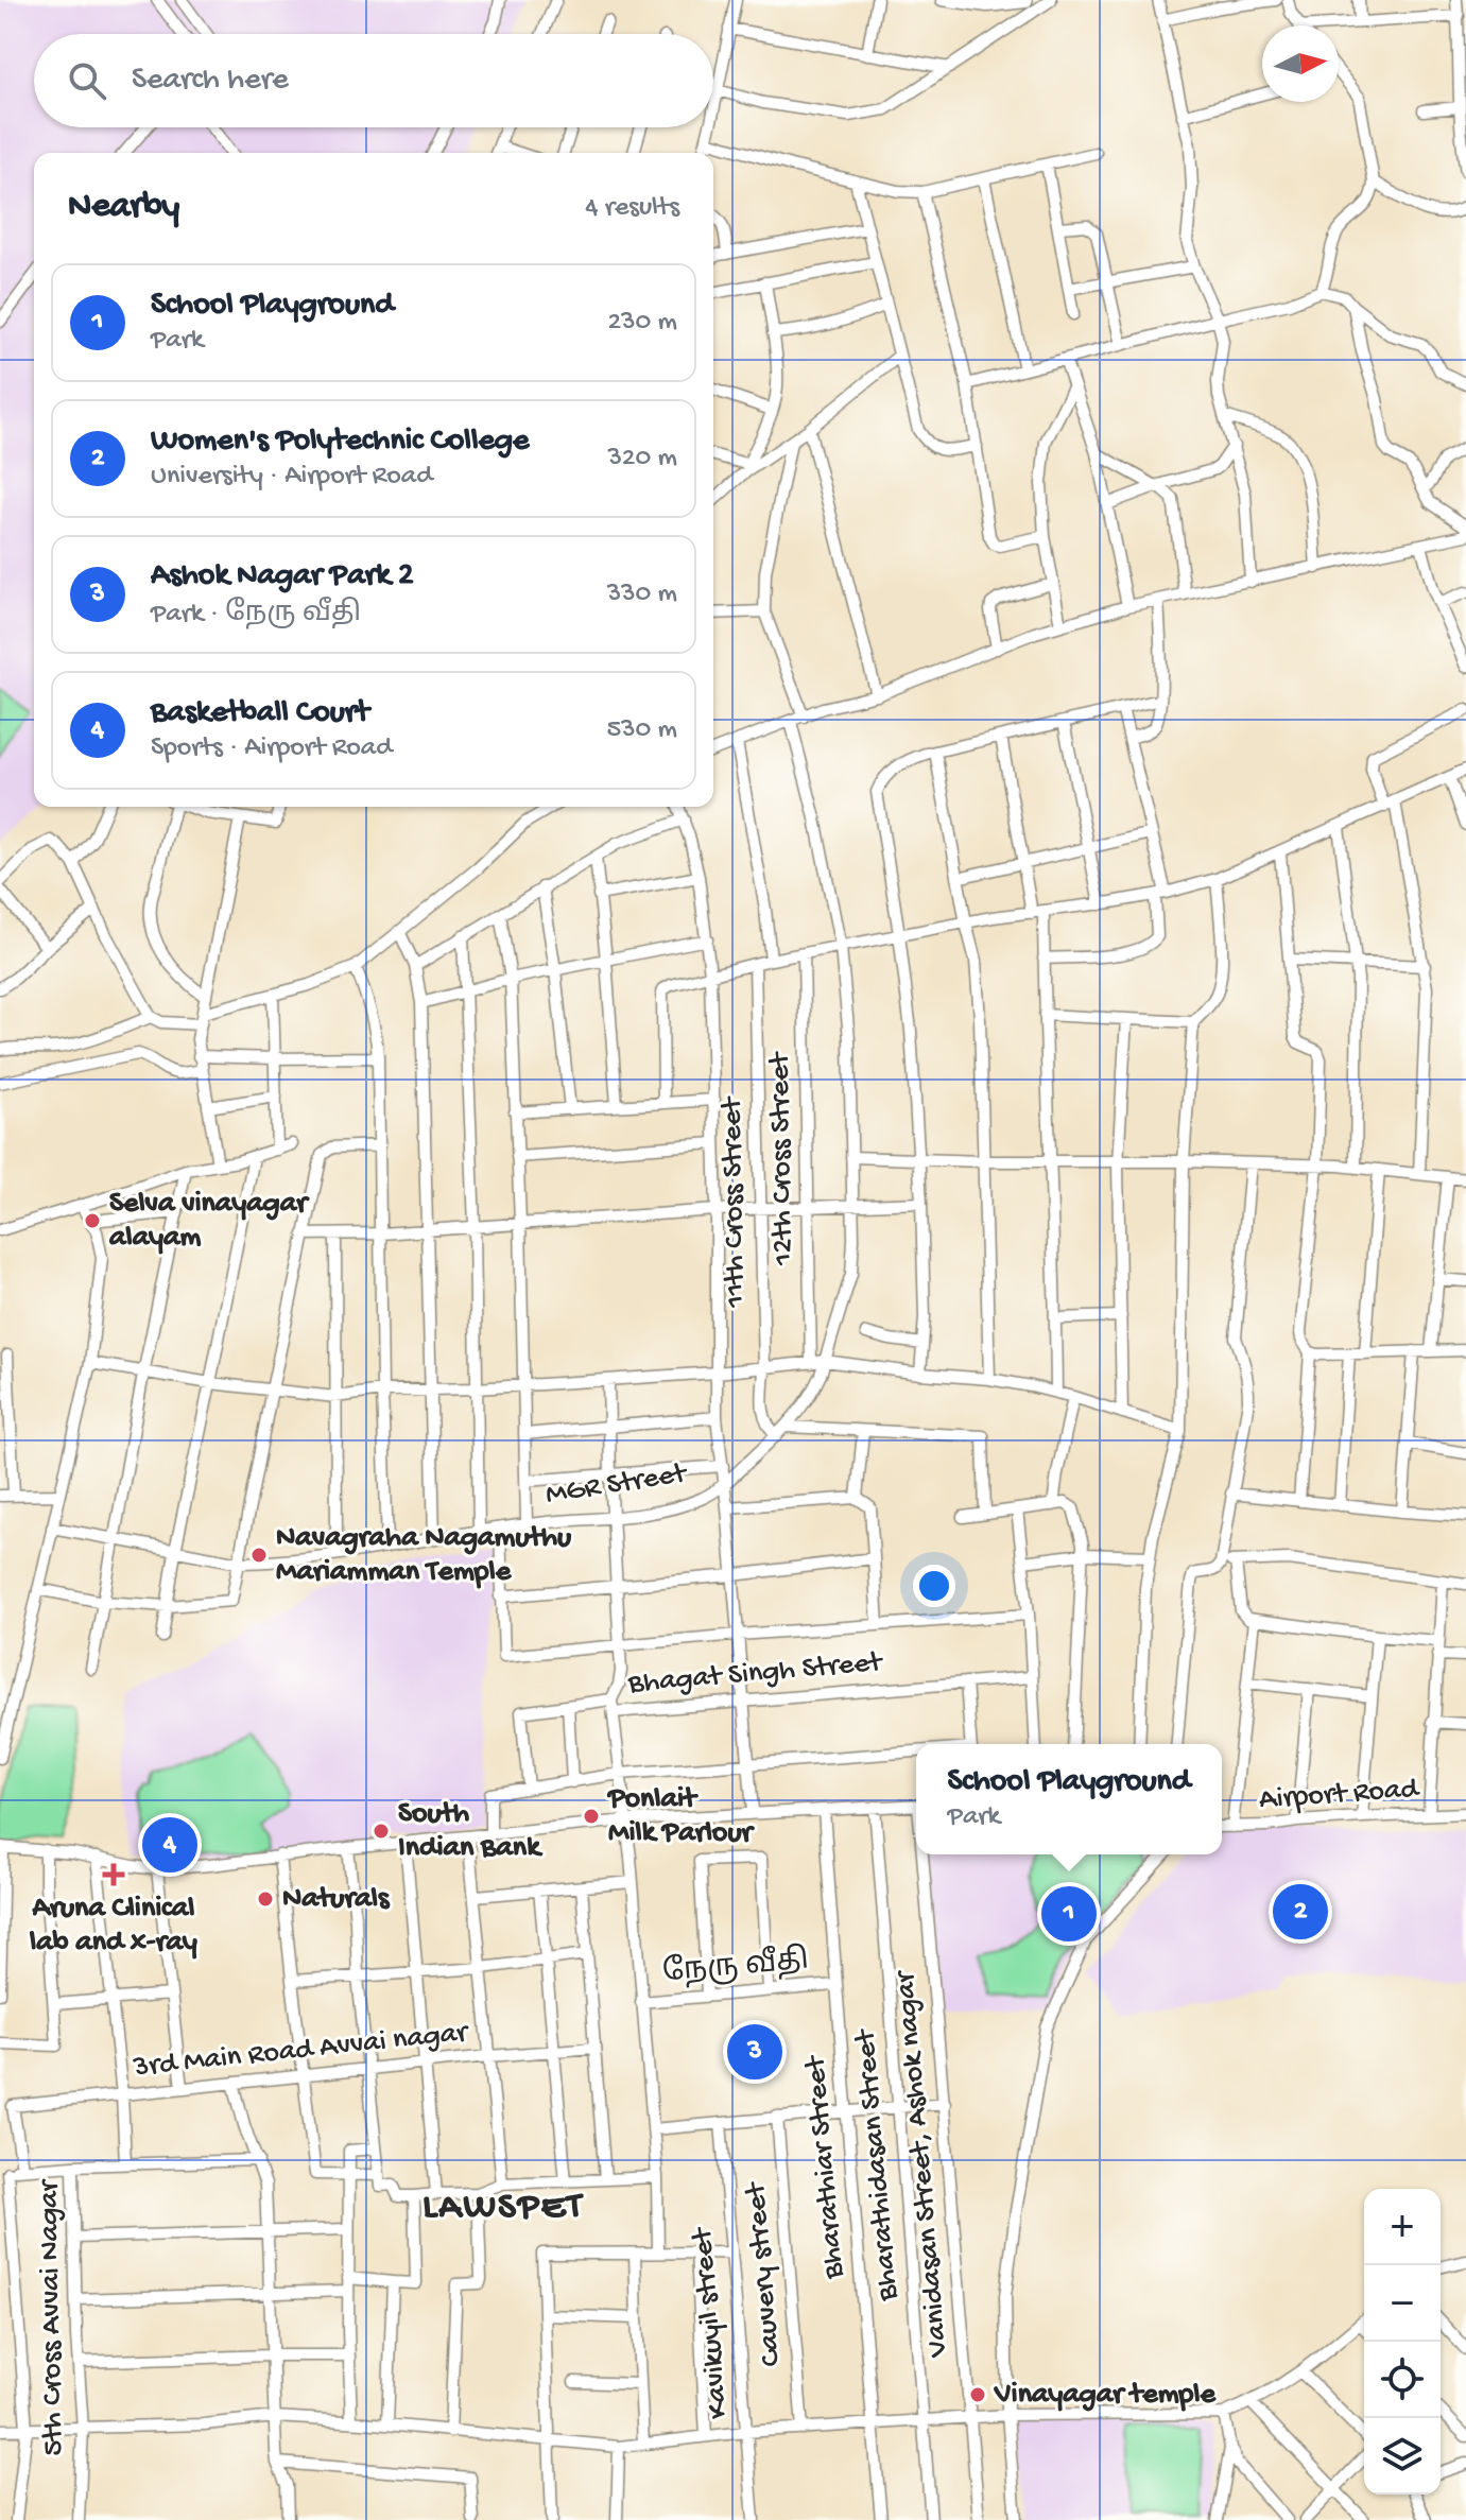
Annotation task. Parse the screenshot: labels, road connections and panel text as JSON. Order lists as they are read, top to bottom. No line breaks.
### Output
{"streets":{"street":["12th Cross Street","11th Cross Street","MGR Street","Bhagat Singh Street","Airport Road","நேரு வீதி","3rd Main Road Avvai nagar","Vanidasan Street, Ashok nagar","Bharathidasan Street","Bharathiar Street","Cauvery street","5th Cross Avvai Nagar","Kavikuyil street"]},"crossings":[["11th Cross Street","MGR Street"],["Bhagat Singh Street","நேரு வீதி"],["நேரு வீதி","Bharathiar Street"]],"districts":["LAWSPET"],"places":{"other":["Selva vinayagar alayam","Navagraha Nagamuthu Mariamman Temple","Ponlait Milk Parlour","South Indian Bank","Naturals","Vinayagar temple"],"health":["Aruna Clinical lab and x-ray"]},"north":"right","page":{"search":"Search here","heading":["Nearby","4 results"],"list":[{"mark":"1","name":"School Playground","note":"Park","value":"230 m"},{"mark":"2","name":"Women's Polytechnic College","note":"University · Airport Road","value":"320 m"},{"mark":"3","name":"Ashok Nagar Park 2","note":"Park · நேரு வீதி","value":"330 m"},{"mark":"4","name":"Basketball Court","note":"Sports · Airport Road","value":"530 m"}],"popup":["School Playground","Park"],"pins":["4","2","1","3"],"map_buttons":["+","−"]}}
